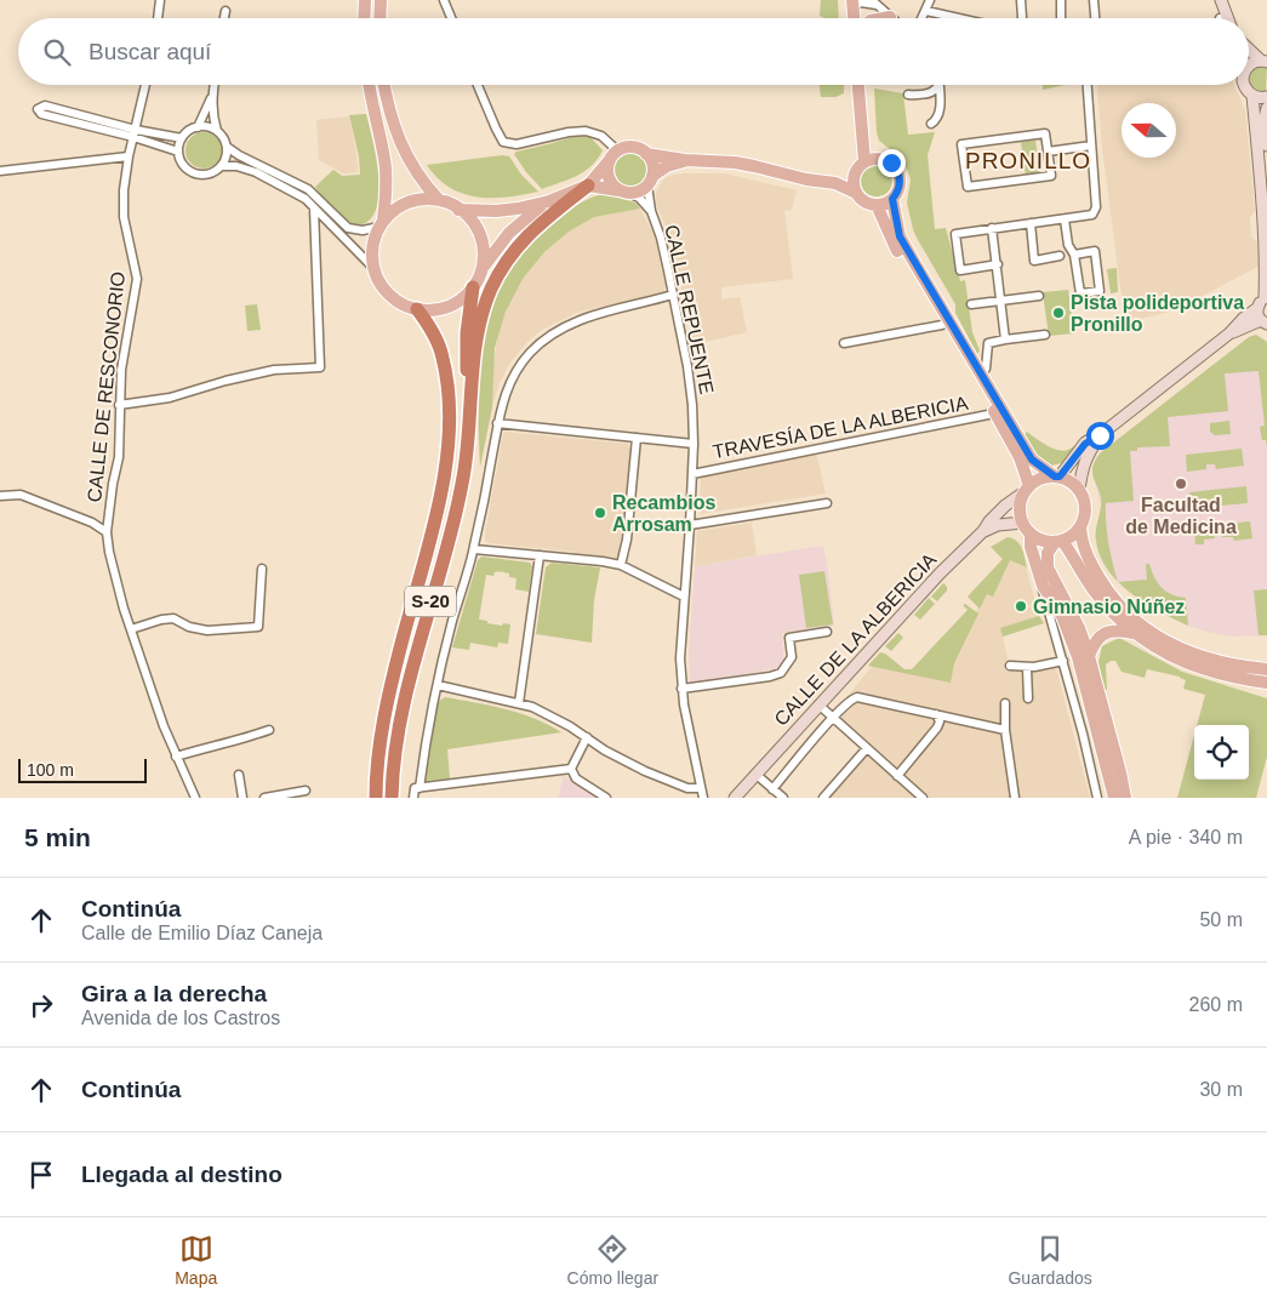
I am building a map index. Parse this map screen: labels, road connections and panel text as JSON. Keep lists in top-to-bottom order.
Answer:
{
  "streets": {
    "highway": ["S-20"],
    "main road": ["CALLE DE LA ALBERICIA"],
    "street": ["CALLE REPUENTE", "CALLE DE RESCONORIO", "TRAVESÍA DE LA ALBERICIA"]
  },
  "crossings": [
    ["CALLE REPUENTE", "TRAVESÍA DE LA ALBERICIA"]
  ],
  "districts": ["PRONILLO"],
  "places": [
    "Pista polideportiva Pronillo",
    "Facultad de Medicina",
    "Recambios Arrosam",
    "Gimnasio Núñez"
  ],
  "scale_bar": "100 m",
  "north": "left",
  "page": {
    "search": "Buscar aquí",
    "scale": "100 m",
    "heading": ["5 min", "A pie · 340 m"],
    "list": [
      ["Continúa", "Calle de Emilio Díaz Caneja", "50 m"],
      ["Gira a la derecha", "Avenida de los Castros", "260 m"],
      ["Continúa", "30 m"],
      "Llegada al destino"
    ],
    "nav": ["Mapa", "Cómo llegar", "Guardados"]
  }
}
